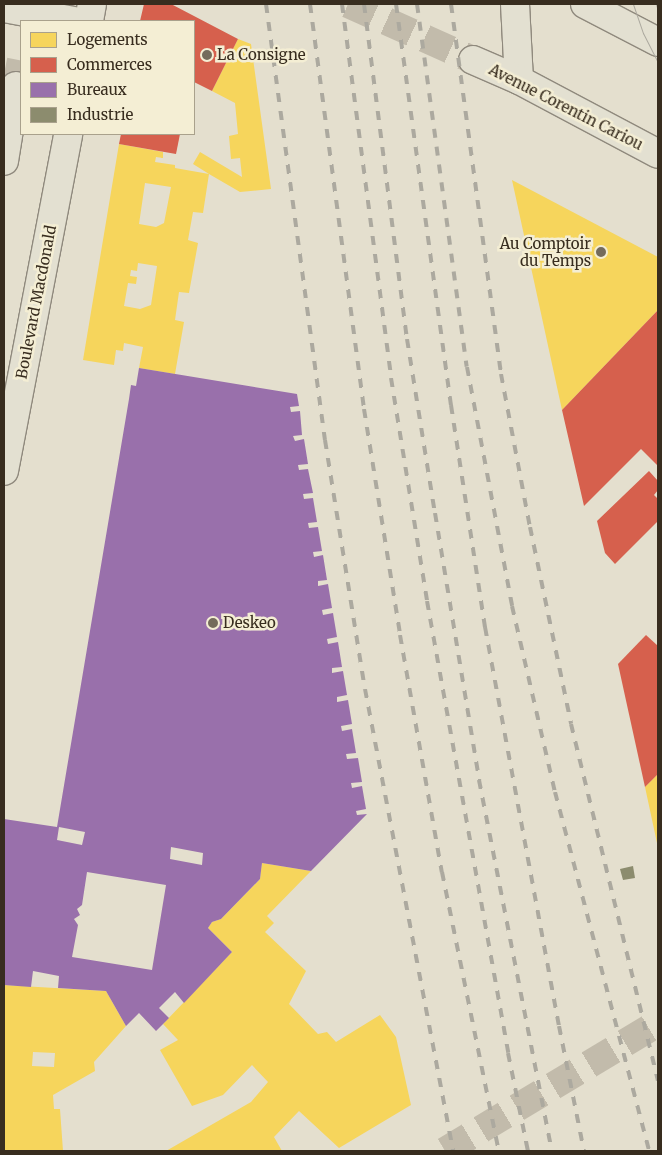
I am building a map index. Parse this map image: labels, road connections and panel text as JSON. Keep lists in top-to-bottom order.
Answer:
{
  "streets": {
    "main road": ["Avenue Corentin Cariou", "Boulevard Macdonald"]
  },
  "places": ["La Consigne", "Au Comptoir du Temps", "Deskeo"],
  "legend": [
    "Logements",
    "Commerces",
    "Bureaux",
    "Industrie"
  ]
}
